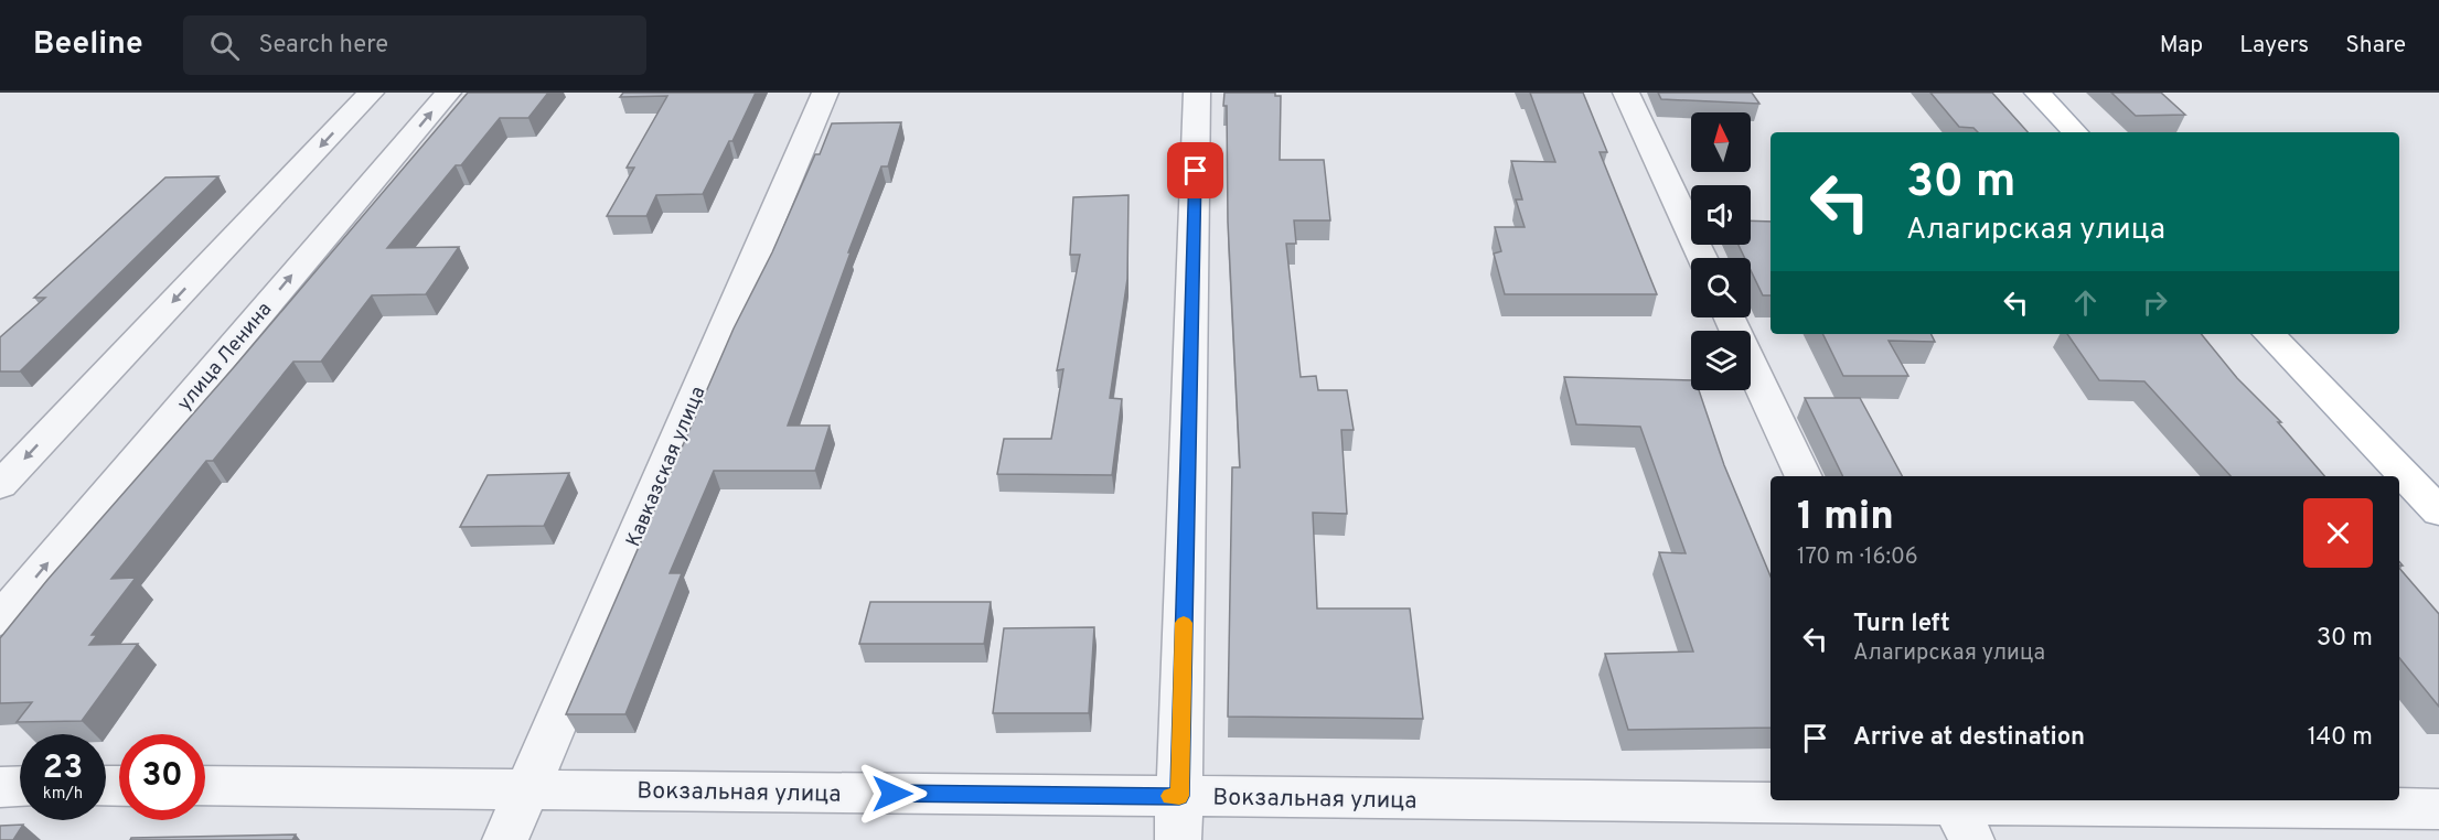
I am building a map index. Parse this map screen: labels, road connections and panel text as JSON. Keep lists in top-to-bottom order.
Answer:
{
  "streets": {
    "street": ["улица Ленина", "Кавказская улица", "Вокзальная улица"]
  },
  "crossings": [
    ["Кавказская улица", "Вокзальная улица"]
  ],
  "north": "top",
  "page": {
    "header": "Beeline",
    "search": "Search here",
    "nav": ["Map", "Layers", "Share"],
    "turn": ["30 m", "Алагирская улица"],
    "heading": ["1 min", "170 m · 16:06"],
    "list": [
      {
        "name": "Turn left",
        "note": "Алагирская улица",
        "value": "30 m"
      },
      {
        "name": "Arrive at destination",
        "value": "140 m"
      }
    ],
    "speed": "23 km/h",
    "limit": "30"
  }
}
